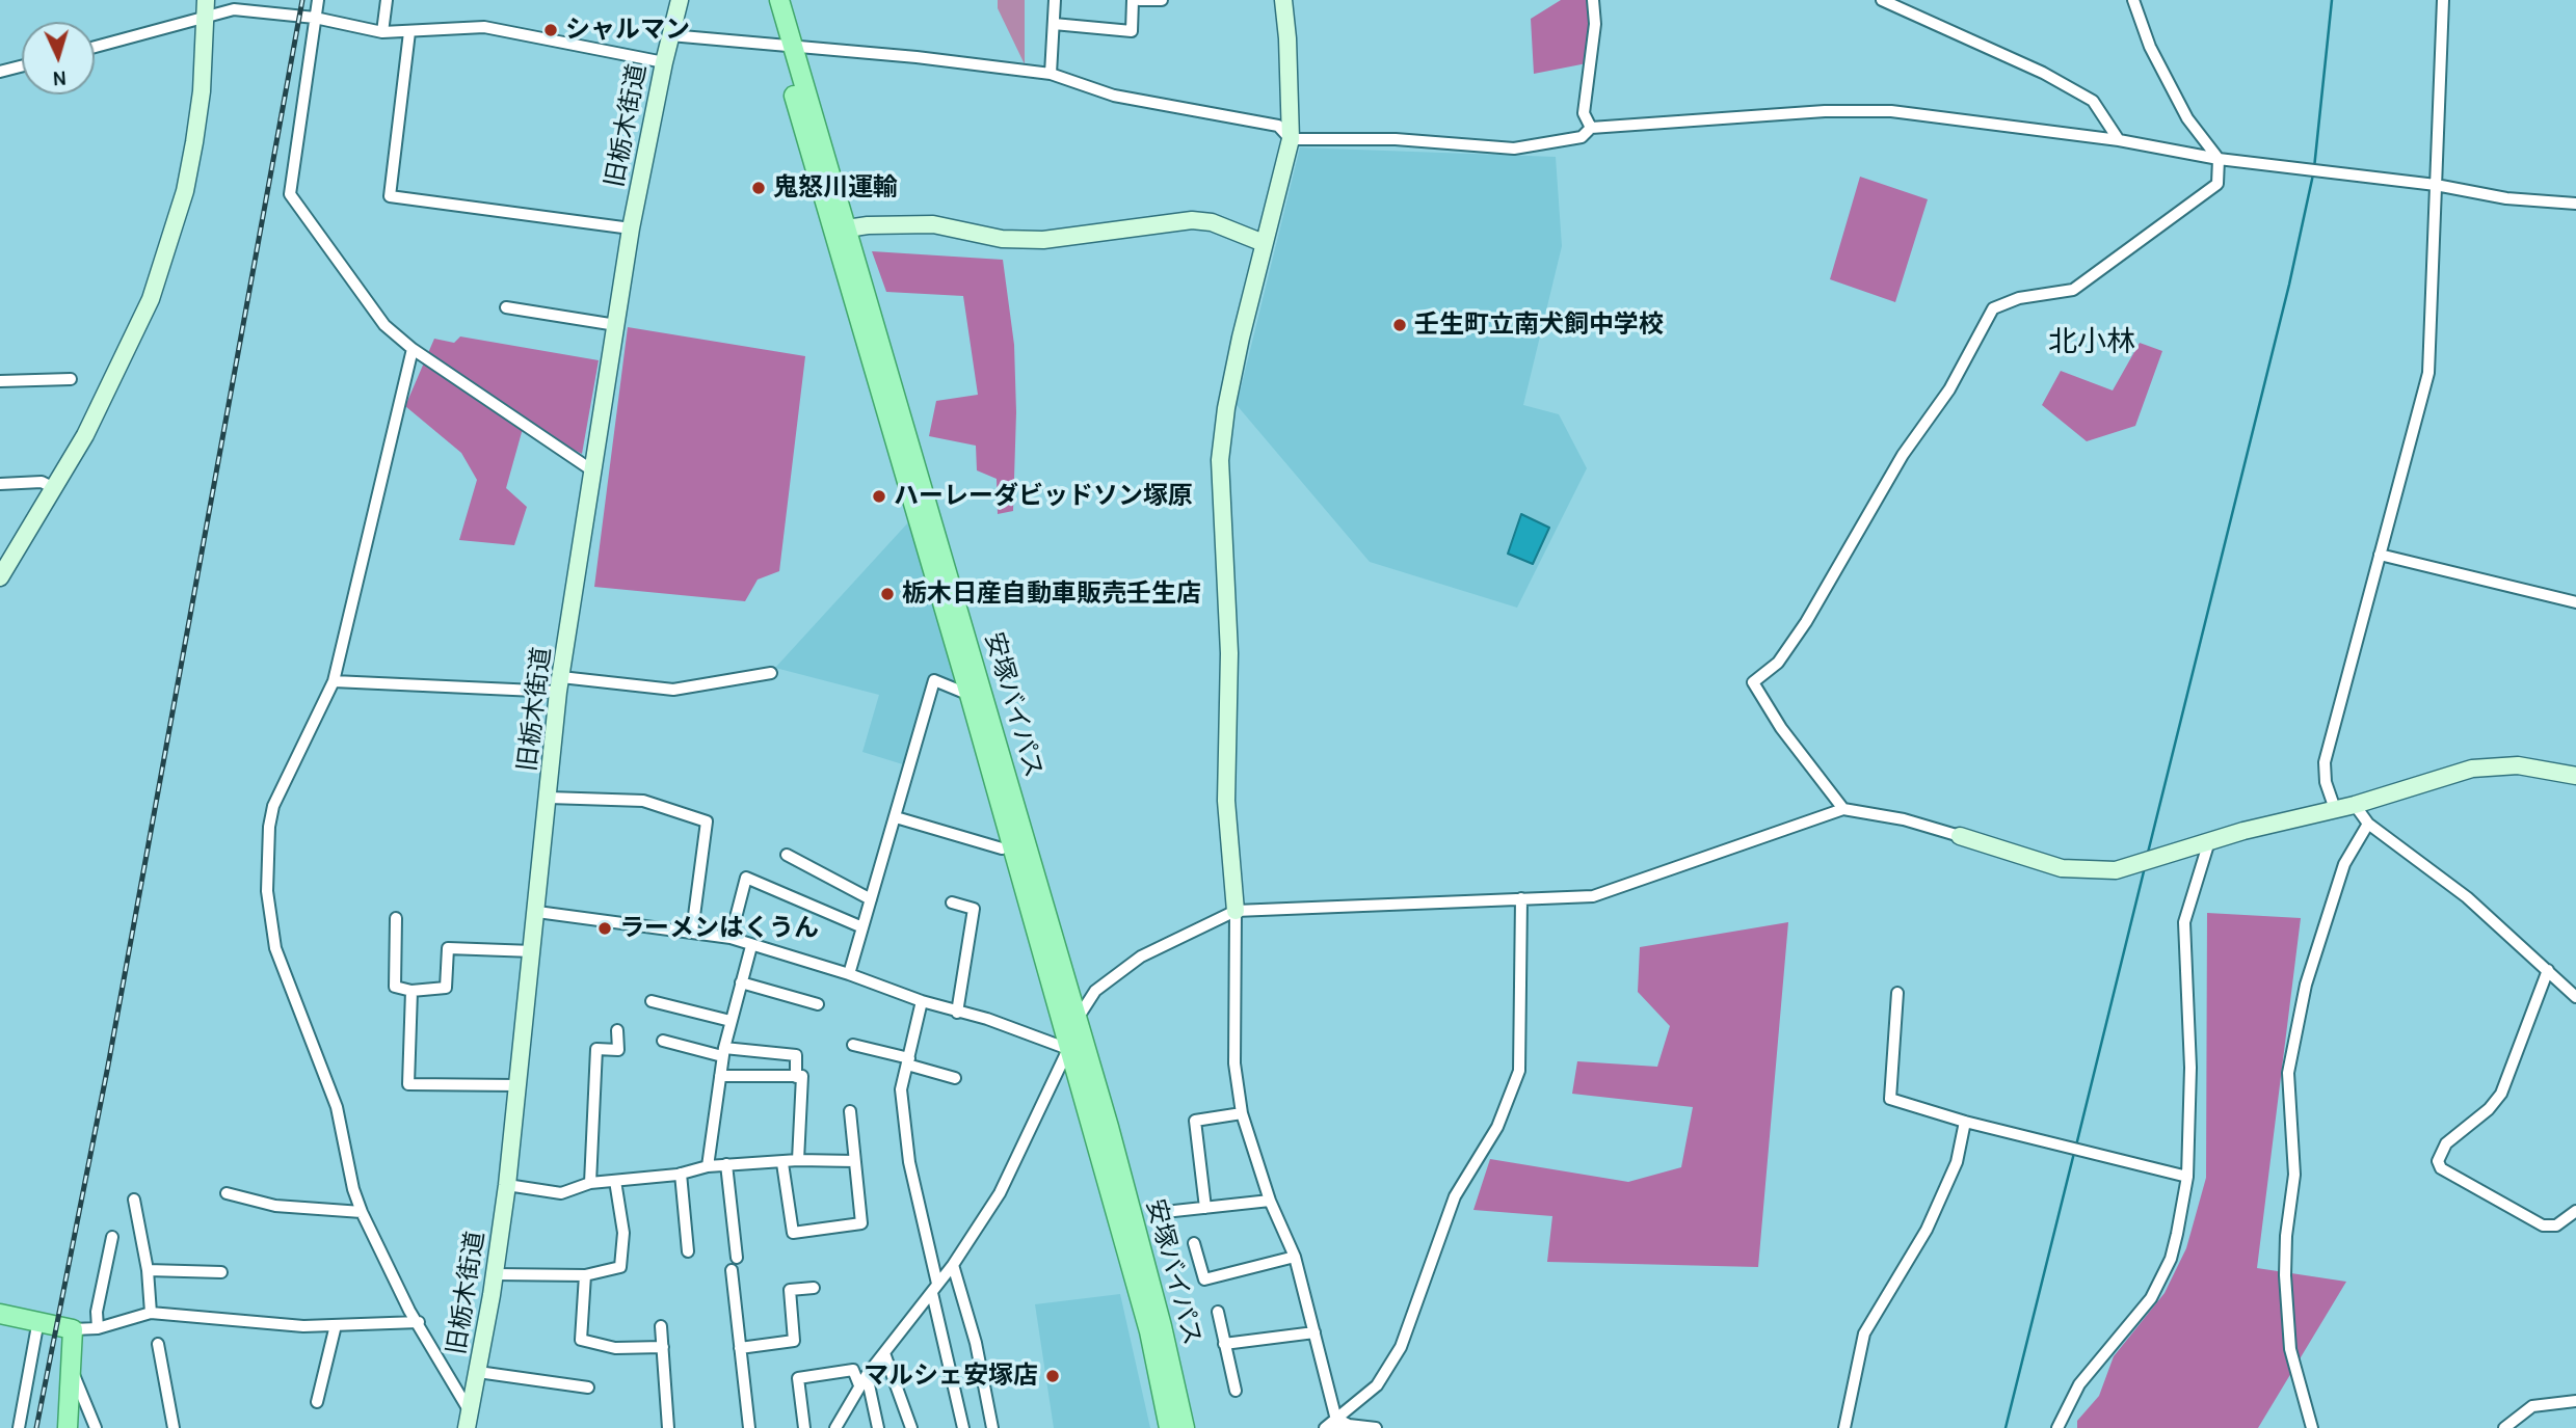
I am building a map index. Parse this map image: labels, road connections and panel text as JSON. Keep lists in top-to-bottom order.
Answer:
{
  "streets": {
    "main road": ["安塚バイパス"],
    "street": ["旧栃木街道"]
  },
  "districts": ["北小林"],
  "places": [
    "シャルマン",
    "鬼怒川運輸",
    "壬生町立南犬飼中学校",
    "ハーレーダビッドソン塚原",
    "栃木日産自動車販売壬生店",
    "ラーメンはくうん",
    "マルシェ安塚店"
  ],
  "north": "bottom"
}
